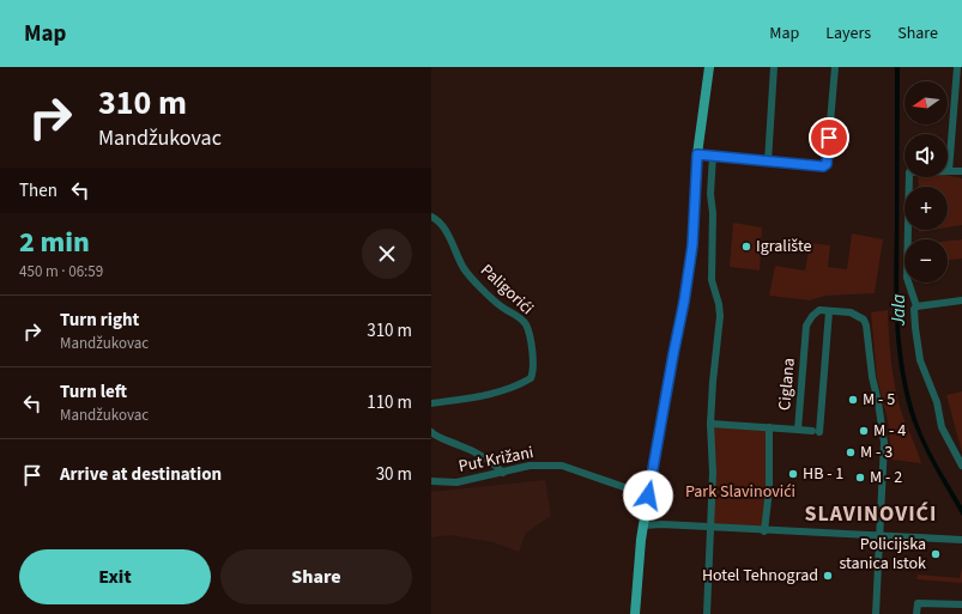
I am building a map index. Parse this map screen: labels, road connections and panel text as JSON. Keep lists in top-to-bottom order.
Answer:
{
  "streets": {
    "street": ["Paligorići", "Ciglana", "Put Križani"]
  },
  "districts": ["SLAVINOVIĆI"],
  "water": ["Jala"],
  "parks": ["Park Slavinovići"],
  "places": [
    "Igralište",
    "M - 5",
    "M - 4",
    "M - 3",
    "HB - 1",
    "M - 2",
    "Policijska stanica Istok",
    "Hotel Tehnograd"
  ],
  "north": "left",
  "page": {
    "header": "Map",
    "nav": ["Map", "Layers", "Share"],
    "turn": ["310 m", "Mandžukovac"],
    "map_buttons": ["+", "−"],
    "then": "Then",
    "heading": ["2 min", "450 m · 06:59"],
    "list": [
      {
        "name": "Turn right",
        "note": "Mandžukovac",
        "value": "310 m"
      },
      {
        "name": "Turn left",
        "note": "Mandžukovac",
        "value": "110 m"
      },
      {
        "name": "Arrive at destination",
        "value": "30 m"
      }
    ],
    "buttons": ["Exit", "Share"]
  }
}
